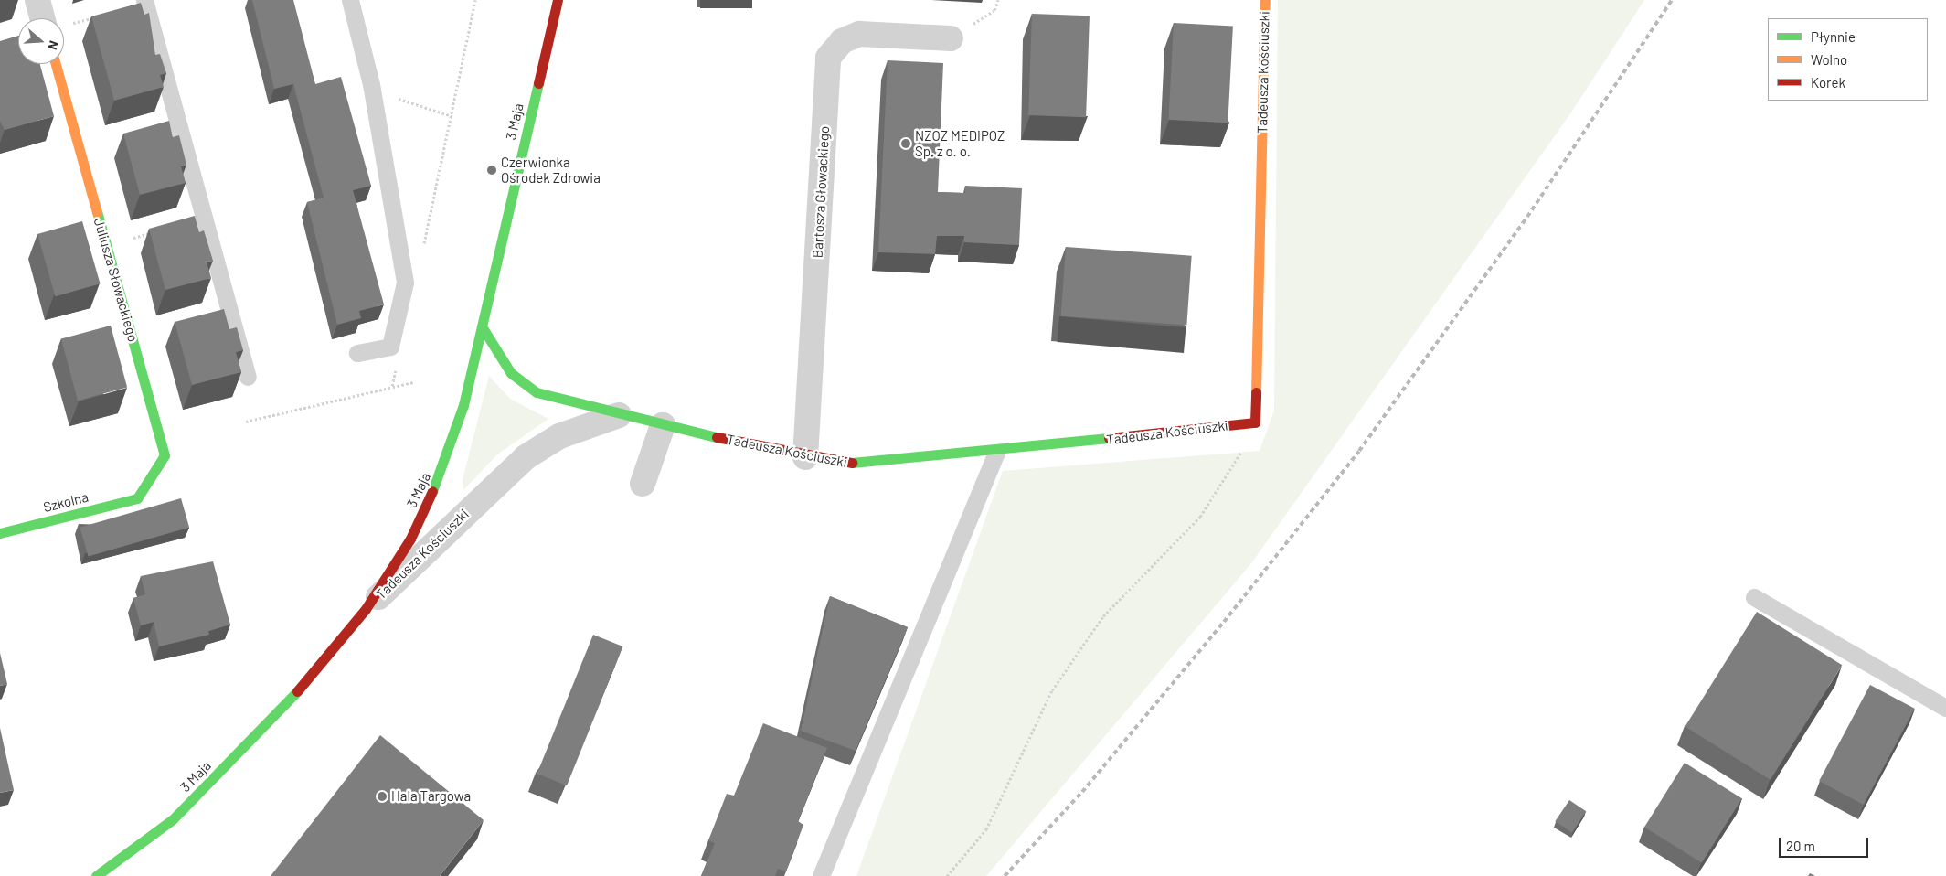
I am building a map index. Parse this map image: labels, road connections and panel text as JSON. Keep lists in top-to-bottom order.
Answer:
{
  "streets": {
    "street": [
      "Tadeusza Kościuszki",
      "3 Maja",
      "Bartosza Głowackiego",
      "Juliusza Słowackiego",
      "Szkolna"
    ]
  },
  "crossings": [
    ["Tadeusza Kościuszki", "3 Maja"],
    ["Tadeusza Kościuszki", "Bartosza Głowackiego"],
    ["Juliusza Słowackiego", "Szkolna"]
  ],
  "places": ["NZOZ MEDIPOZ Sp. z o. o.", "Czerwionka Ośrodek Zdrowia", "Hala Targowa"],
  "legend": ["Płynnie", "Wolno", "Korek"],
  "scale_bar": "20 m",
  "north": "right"
}
